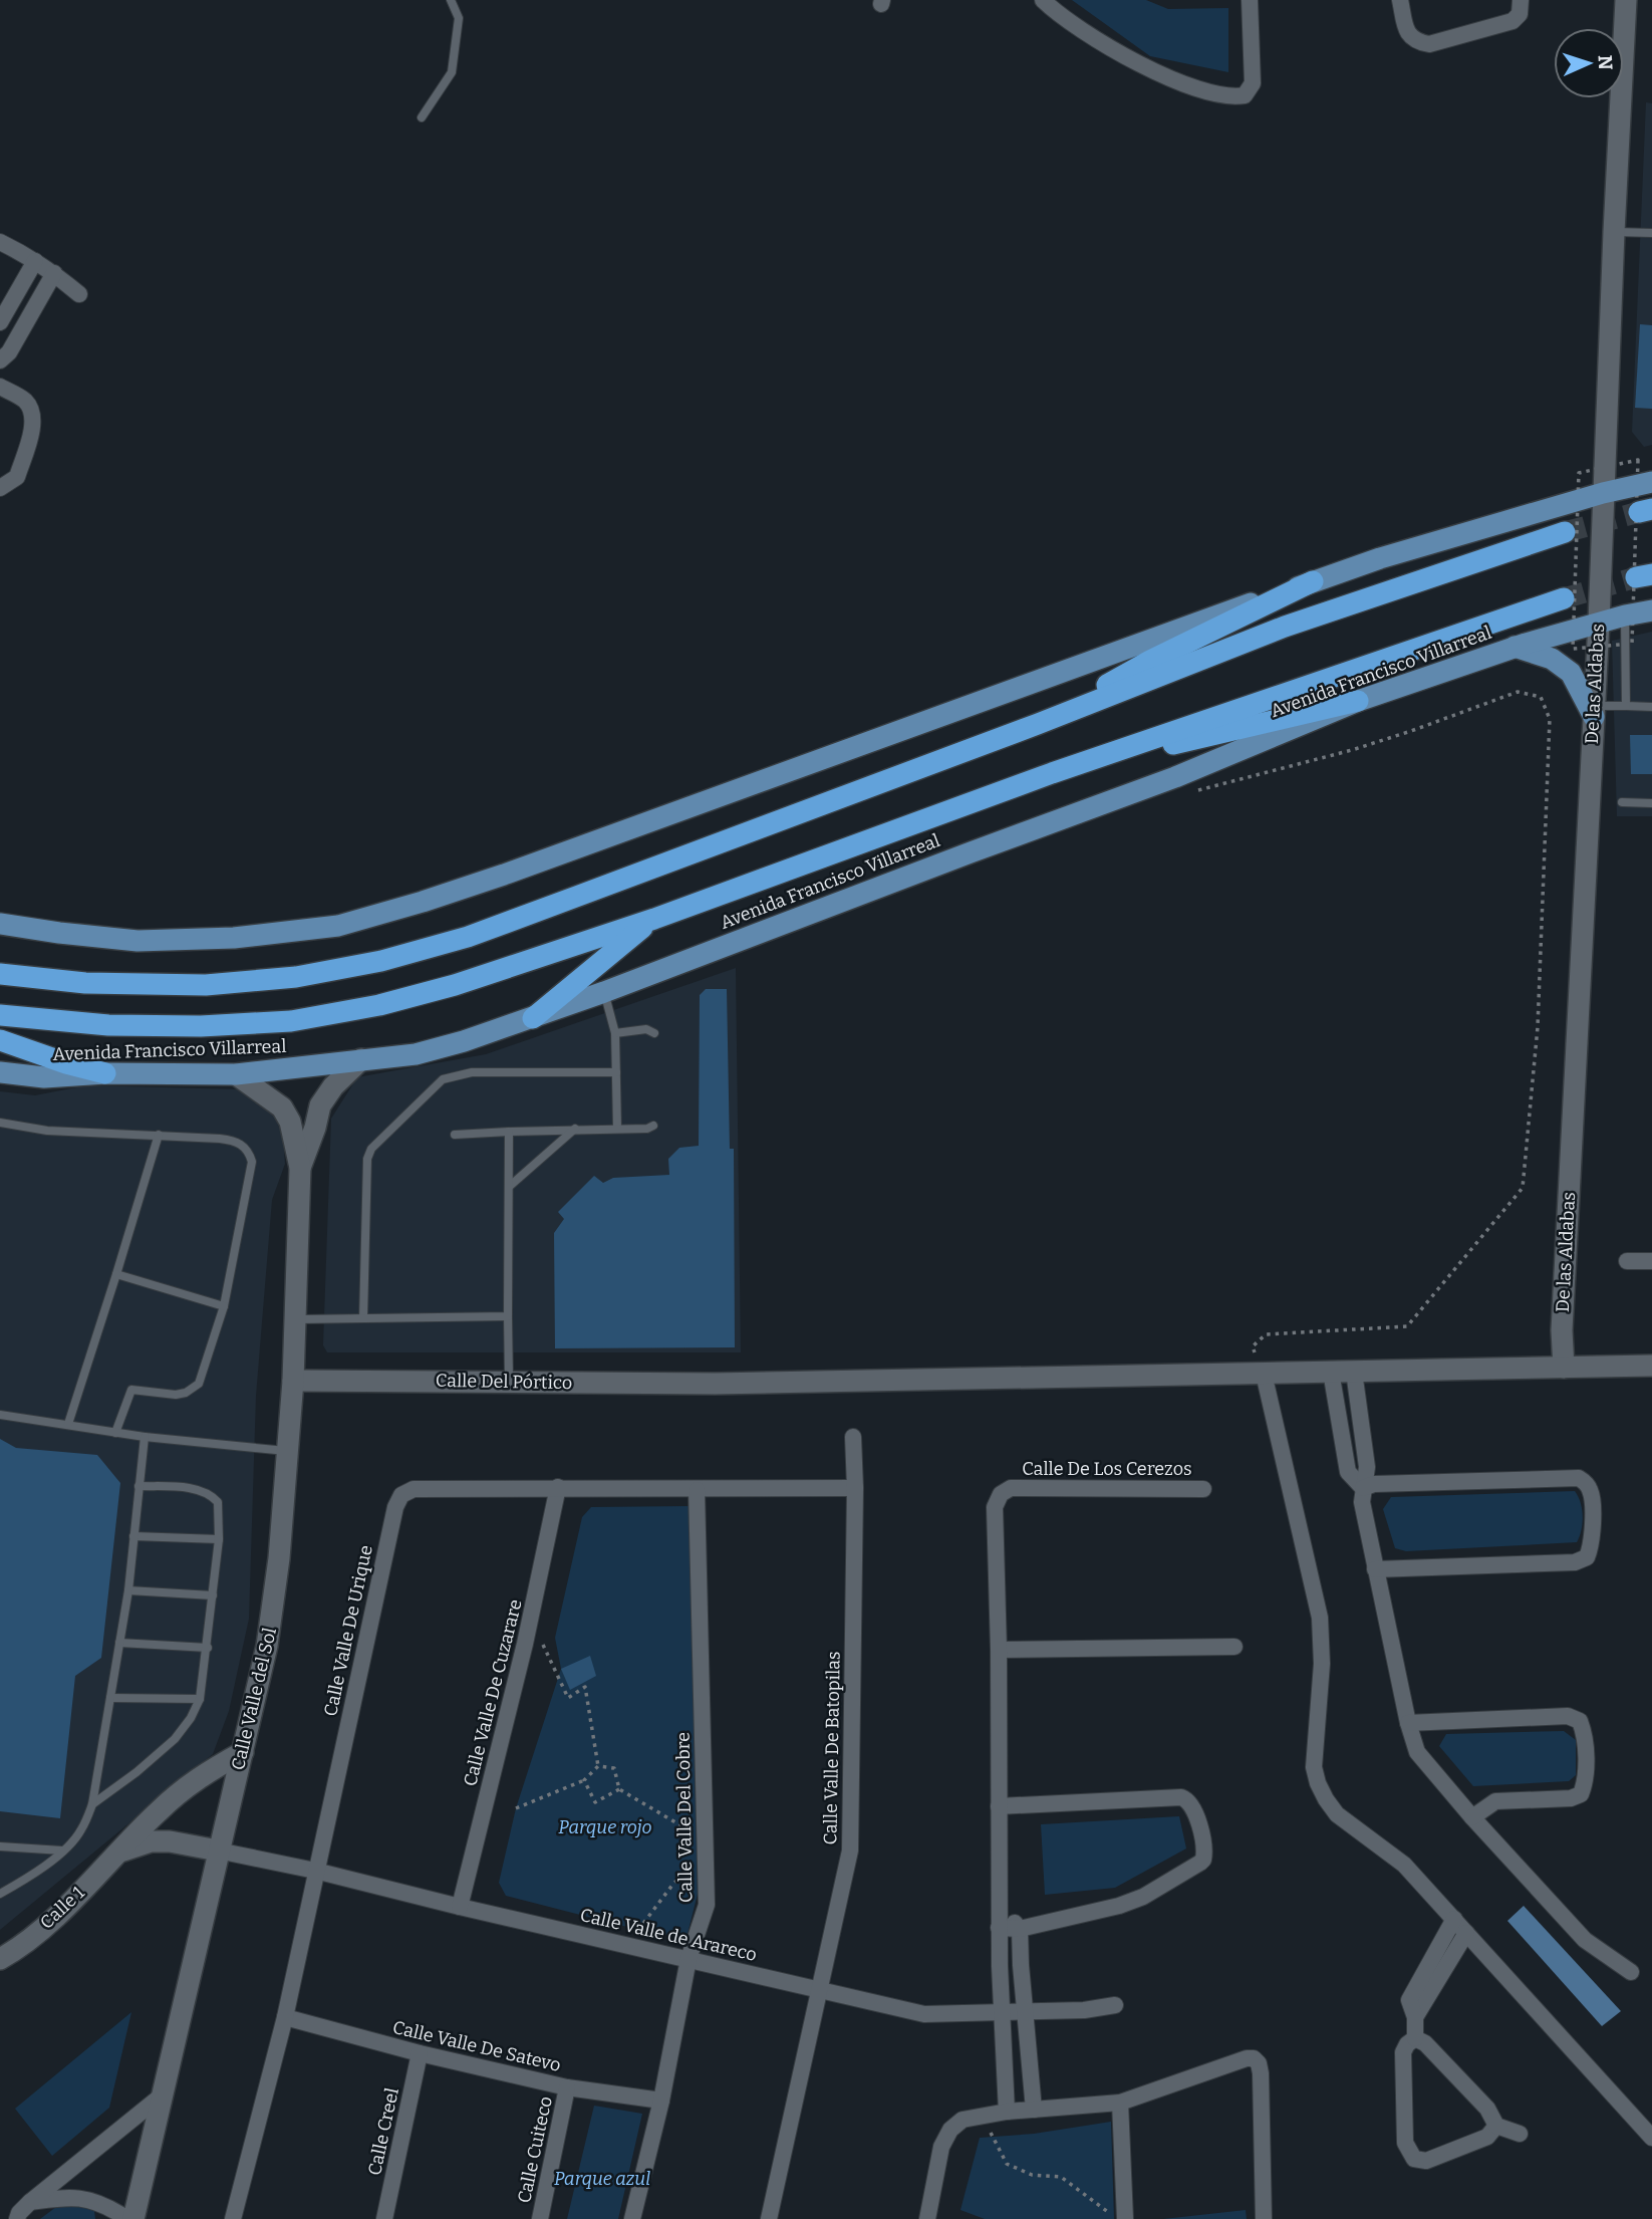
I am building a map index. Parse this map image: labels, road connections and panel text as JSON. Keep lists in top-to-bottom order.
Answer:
{
  "streets": {
    "highway": ["Avenida Francisco Villarreal"],
    "street": [
      "De las Aldabas",
      "Calle Del Pórtico",
      "Calle De Los Cerezos",
      "Calle Valle De Urique",
      "Calle Valle De Cuzarare",
      "Calle Valle del Sol",
      "Calle Valle De Batopilas",
      "Calle Valle Del Cobre",
      "Calle 1",
      "Calle Valle de Arareco",
      "Calle Valle De Satevo",
      "Calle Creel",
      "Calle Cuiteco"
    ]
  },
  "crossings": [
    ["Avenida Francisco Villarreal", "De las Aldabas"],
    ["Avenida Francisco Villarreal", "Calle Valle del Sol"],
    ["De las Aldabas", "Calle Del Pórtico"],
    ["Calle Del Pórtico", "Calle Valle del Sol"],
    ["Calle De Los Cerezos", "Calle Valle de Arareco"],
    ["Calle Valle De Urique", "Calle Valle De Cuzarare"],
    ["Calle Valle De Urique", "Calle Valle De Batopilas"],
    ["Calle Valle De Urique", "Calle Valle Del Cobre"],
    ["Calle Valle De Urique", "Calle Valle de Arareco"],
    ["Calle Valle De Urique", "Calle Valle De Satevo"],
    ["Calle Valle De Cuzarare", "Calle Valle de Arareco"],
    ["Calle Valle del Sol", "Calle 1"],
    ["Calle Valle del Sol", "Calle Valle de Arareco"],
    ["Calle Valle De Batopilas", "Calle Valle de Arareco"],
    ["Calle Valle Del Cobre", "Calle Valle de Arareco"],
    ["Calle Valle Del Cobre", "Calle Valle De Satevo"],
    ["Calle 1", "Calle Valle de Arareco"],
    ["Calle Valle De Satevo", "Calle Creel"],
    ["Calle Valle De Satevo", "Calle Cuiteco"]
  ],
  "parks": ["Parque rojo", "Parque azul"],
  "north": "right"
}
